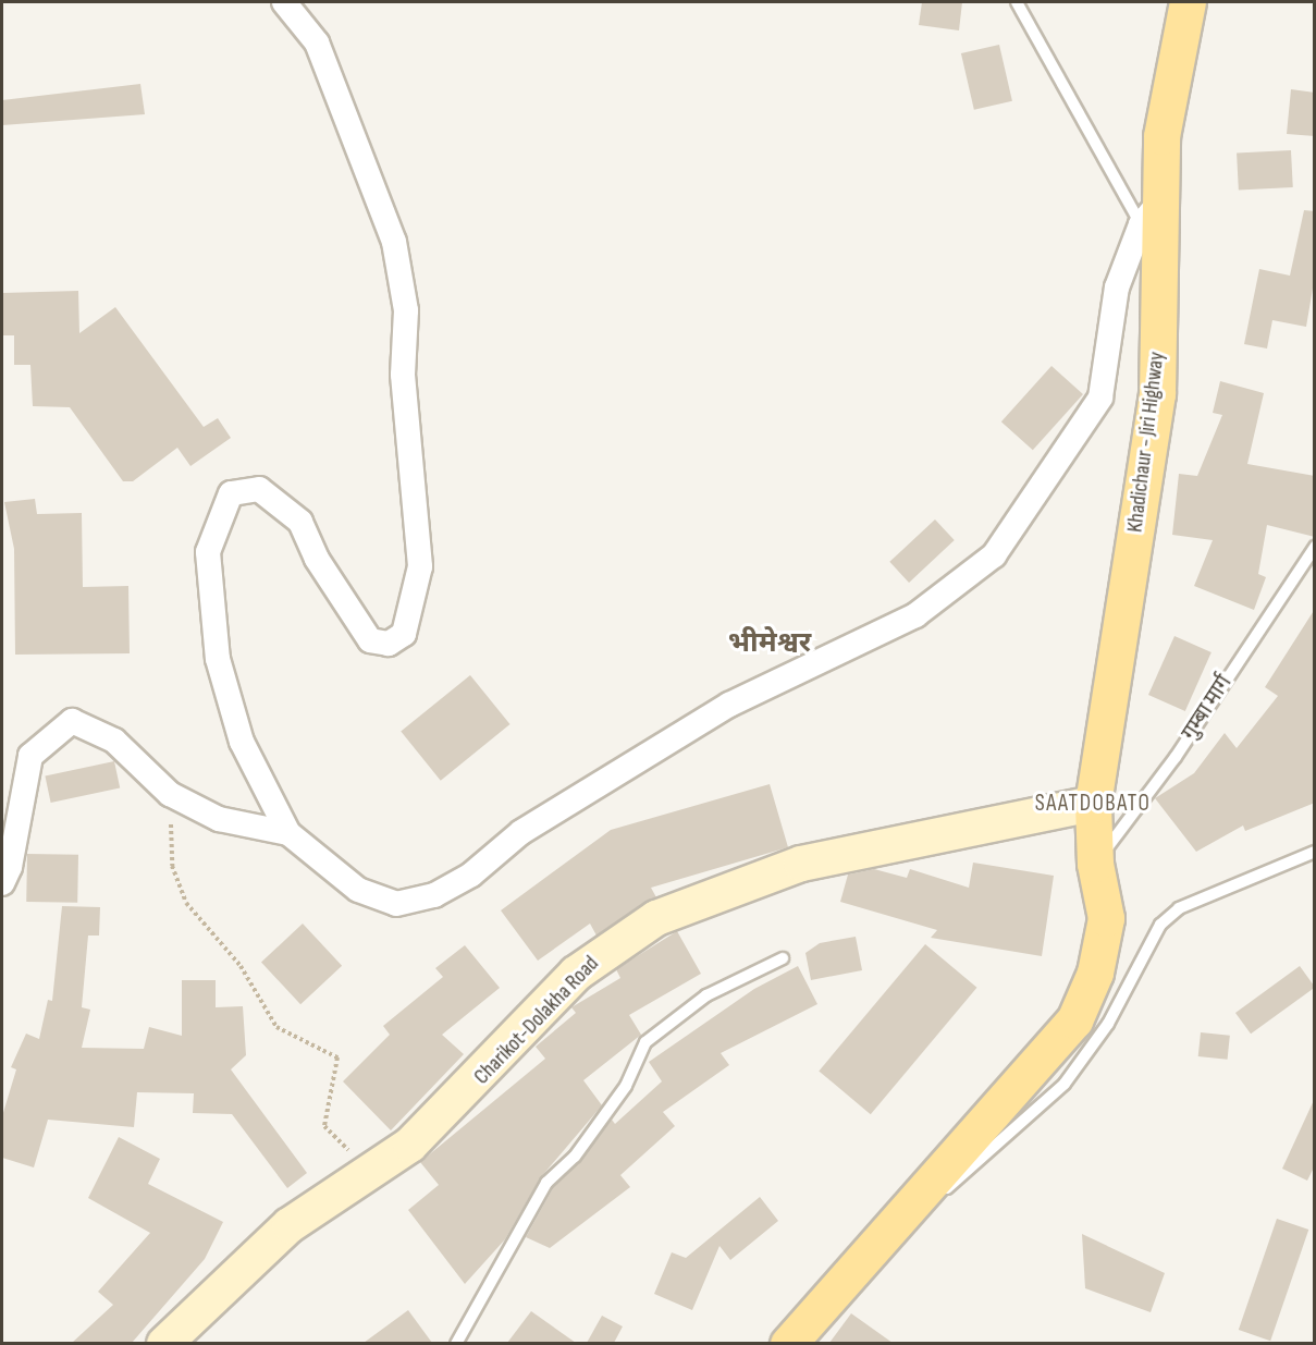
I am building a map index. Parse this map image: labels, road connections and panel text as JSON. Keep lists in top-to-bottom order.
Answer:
{
  "streets": {
    "main road": ["Khadichaur - Jiri Highway", "Charikot-Dolakha Road"],
    "lane": ["गुम्बा मार्ग"]
  },
  "crossings": [
    ["Khadichaur - Jiri Highway", "गुम्बा मार्ग"],
    ["Khadichaur - Jiri Highway", "Charikot-Dolakha Road"]
  ],
  "districts": ["भीमेश्वर", "SAATDOBATO"]
}
